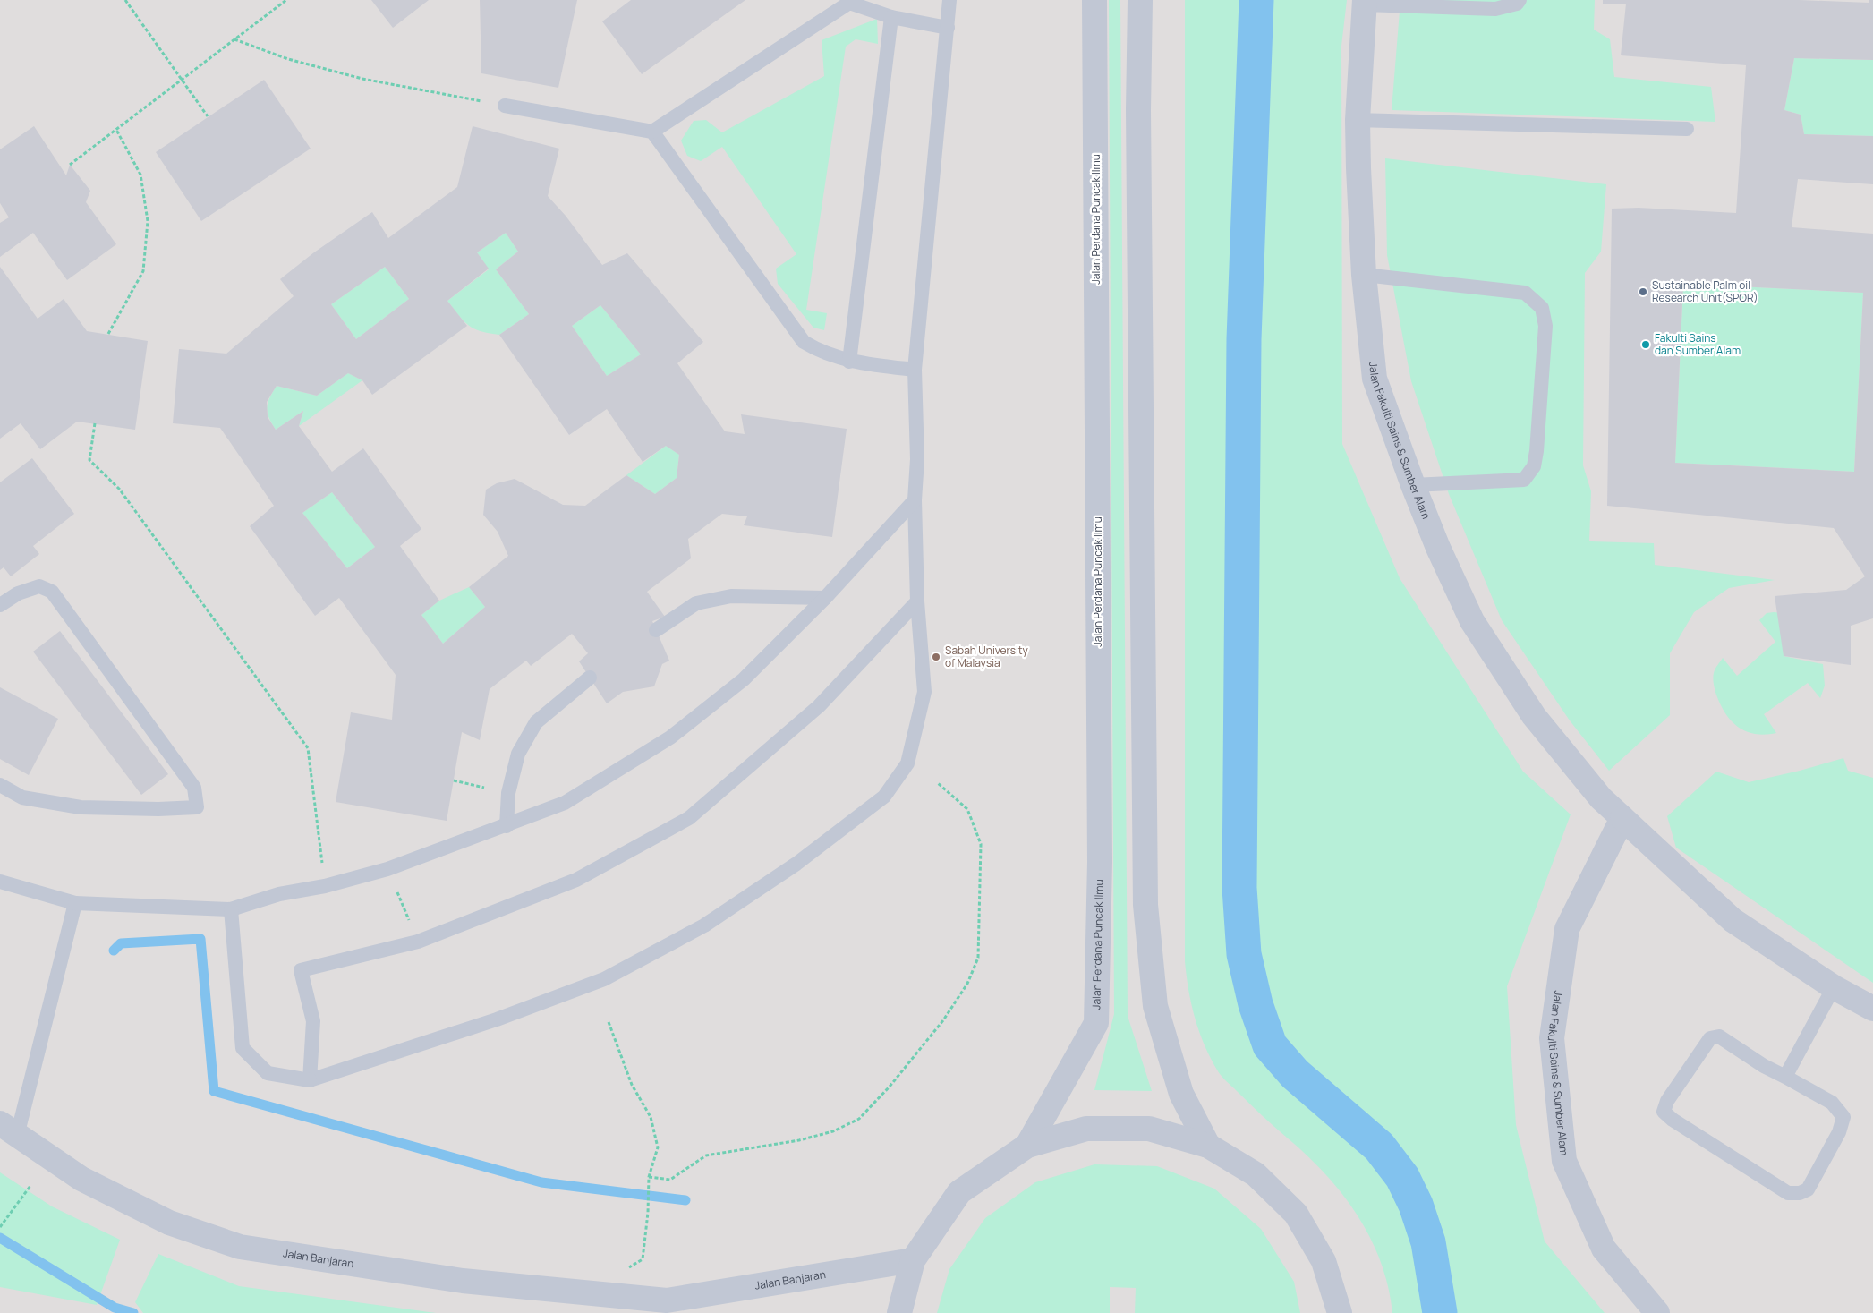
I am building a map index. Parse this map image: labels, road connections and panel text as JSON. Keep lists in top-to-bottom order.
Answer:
{
  "streets": {
    "street": ["Jalan Perdana Puncak Ilmu", "Jalan Fakulti Sains & Sumber Alam", "Jalan Banjaran"]
  },
  "places": ["Sustainable Palm oil Research Unit(SPOR)", "Fakulti Sains dan Sumber Alam", "Sabah University of Malaysia"]
}
